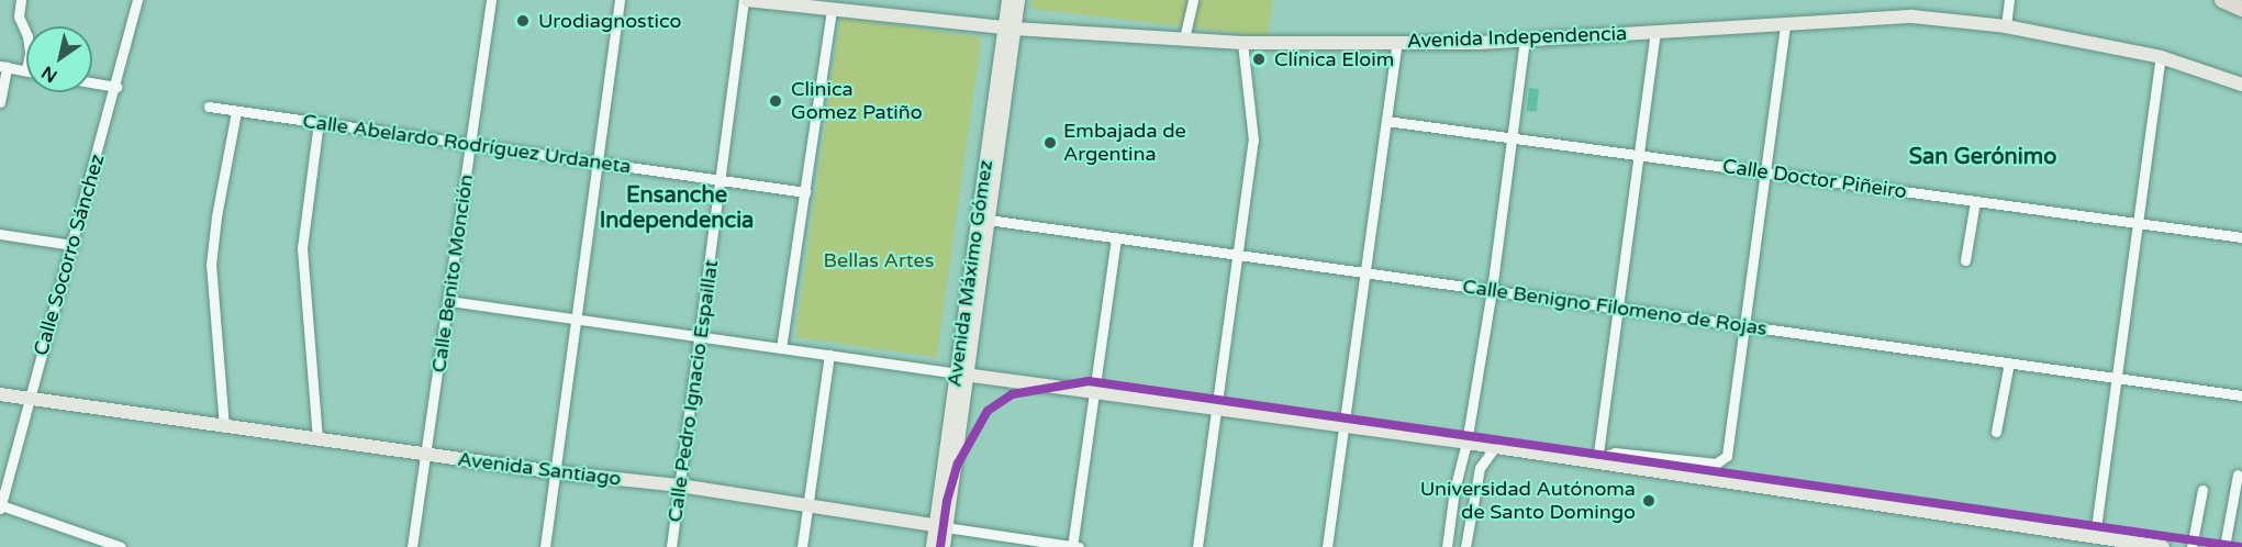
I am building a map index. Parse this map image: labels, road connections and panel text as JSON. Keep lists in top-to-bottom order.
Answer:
{
  "streets": {
    "main road": ["Avenida Independencia", "Avenida Máximo Gómez", "Avenida Santiago"],
    "street": [
      "Calle Abelardo Rodríguez Urdaneta",
      "Calle Doctor Piñeiro",
      "Calle Socorro Sánchez",
      "Calle Benito Monción",
      "Calle Benigno Filomeno de Rojas",
      "Calle Pedro Ignacio Espaillat"
    ]
  },
  "crossings": [
    ["Avenida Independencia", "Avenida Máximo Gómez"],
    ["Avenida Independencia", "Calle Pedro Ignacio Espaillat"],
    ["Calle Abelardo Rodríguez Urdaneta", "Calle Benito Monción"],
    ["Calle Abelardo Rodríguez Urdaneta", "Calle Pedro Ignacio Espaillat"],
    ["Calle Socorro Sánchez", "Avenida Santiago"],
    ["Calle Benito Monción", "Avenida Santiago"],
    ["Avenida Máximo Gómez", "Calle Benigno Filomeno de Rojas"],
    ["Avenida Máximo Gómez", "Avenida Santiago"],
    ["Calle Pedro Ignacio Espaillat", "Avenida Santiago"]
  ],
  "districts": ["San Gerónimo", "Ensanche Independencia"],
  "parks": ["Bellas Artes"],
  "places": [
    "Urodiagnostico",
    "Clínica Eloim",
    "Clinica Gomez Patiño",
    "Embajada de Argentina",
    "Universidad Autónoma de Santo Domingo"
  ],
  "north": "bottom left"
}
